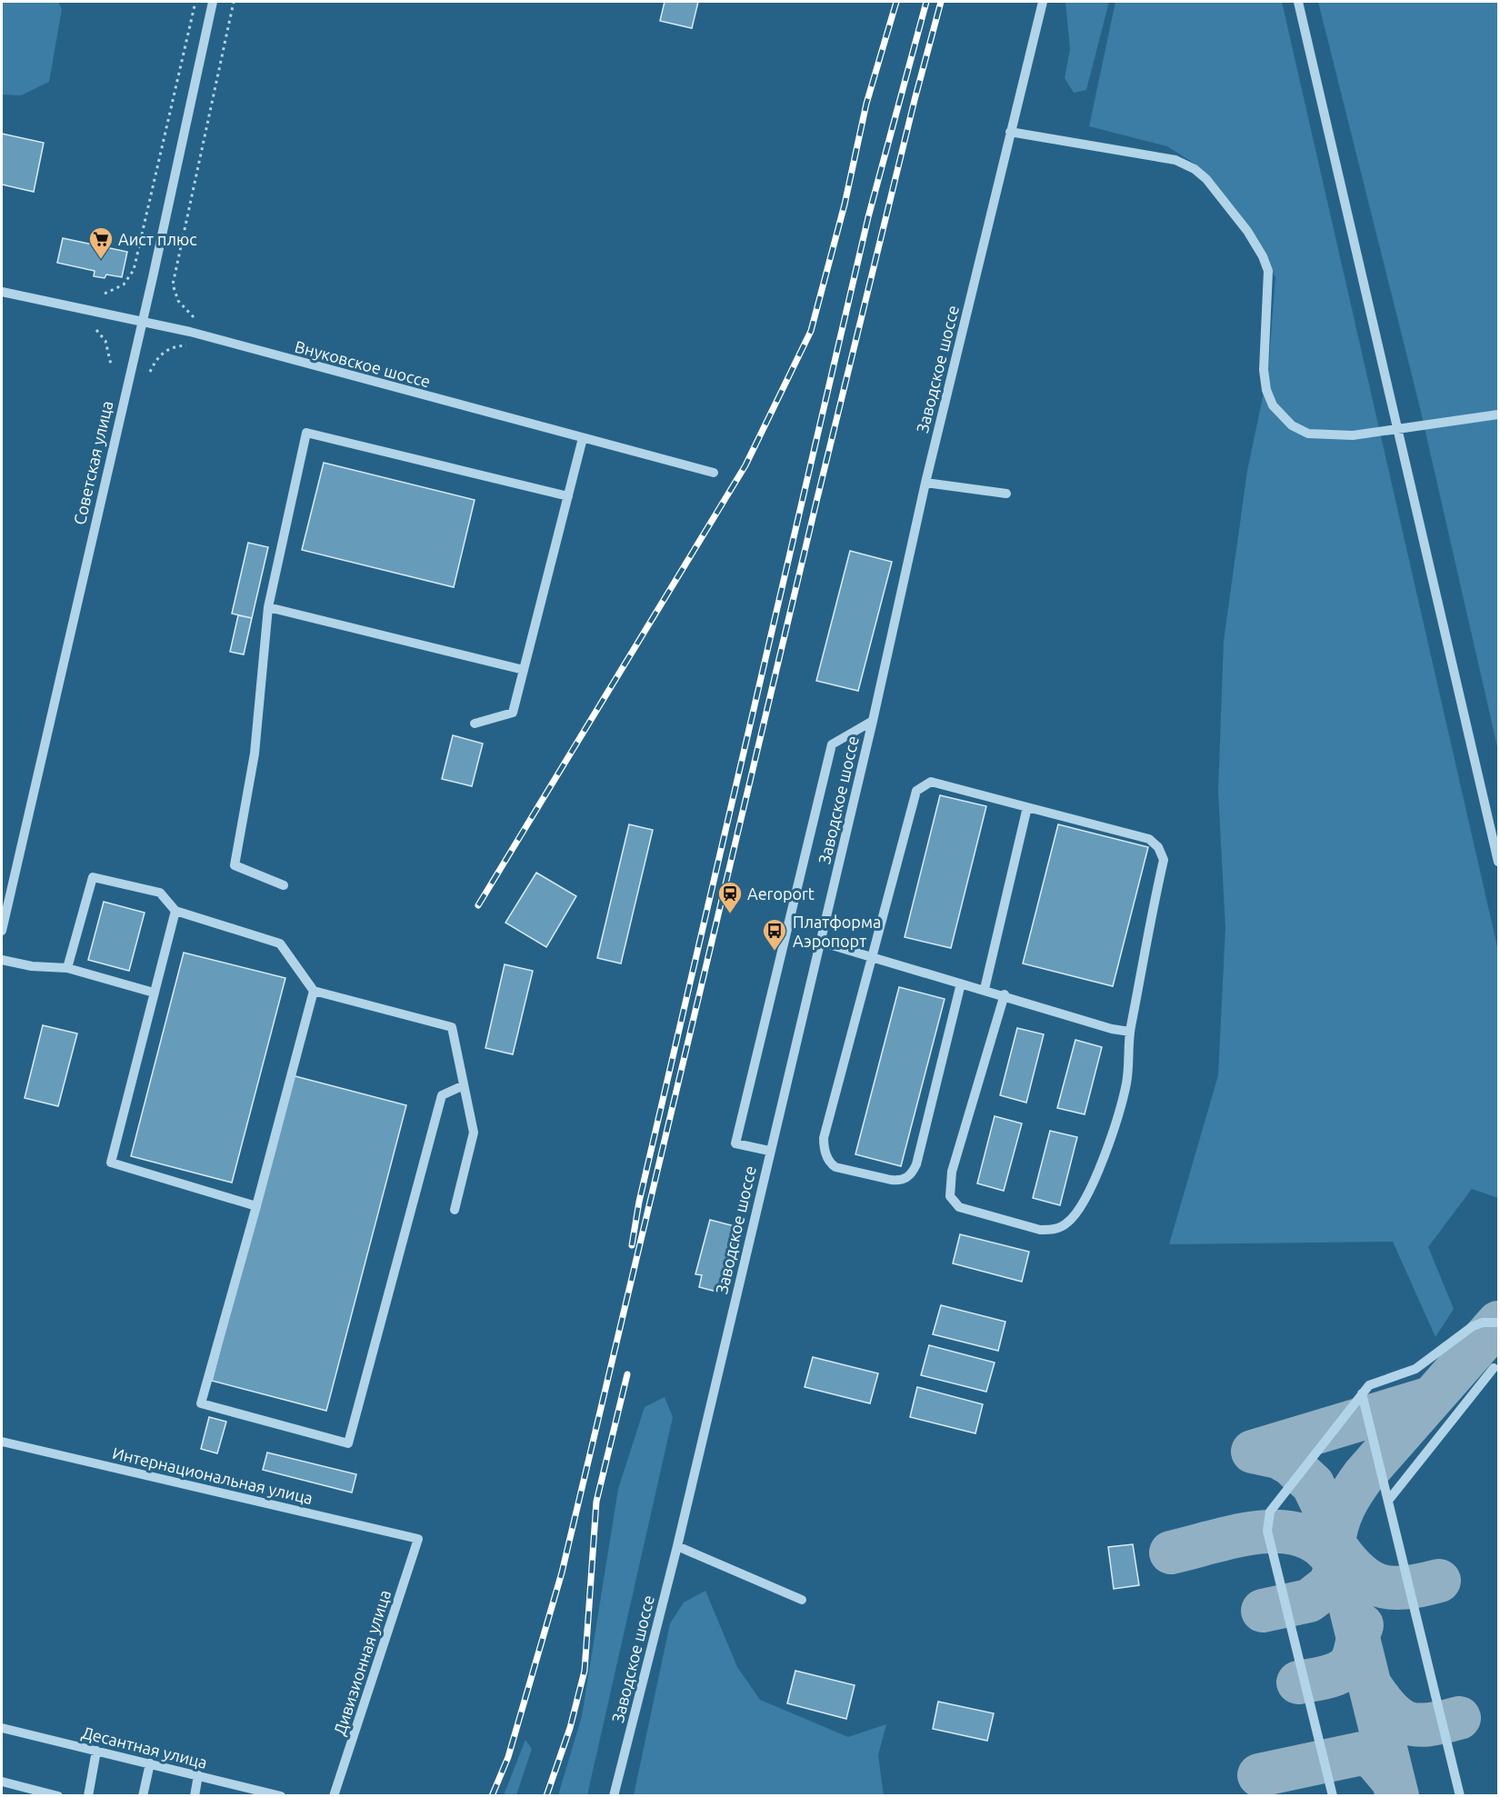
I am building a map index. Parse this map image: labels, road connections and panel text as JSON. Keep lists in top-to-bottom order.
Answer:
{
  "streets": {
    "street": [
      "Внуковское шоссе",
      "Заводское шоссе",
      "Советская улица",
      "Интернациональная улица",
      "Дивизионная улица",
      "Десантная улица"
    ]
  },
  "crossings": [
    ["Внуковское шоссе", "Советская улица"],
    ["Интернациональная улица", "Дивизионная улица"]
  ],
  "places": {
    "supermarket": ["Аист плюс"],
    "station": ["Aeroport"],
    "bus stop": ["Платформа Аэропорт"]
  }
}
